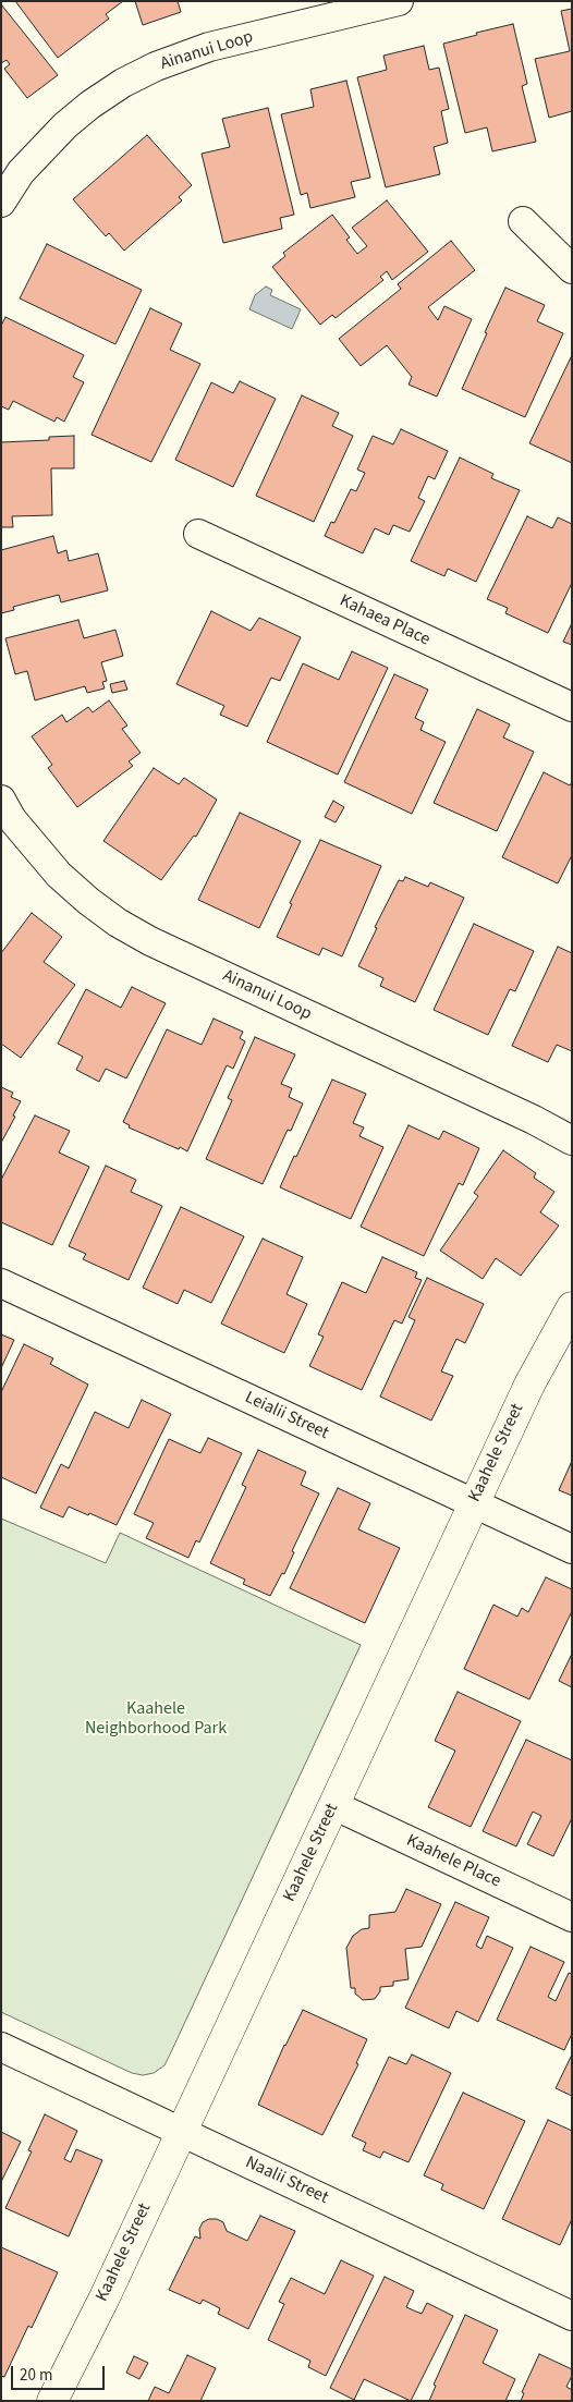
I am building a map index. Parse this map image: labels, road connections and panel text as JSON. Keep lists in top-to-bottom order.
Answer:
{
  "streets": {
    "street": [
      "Ainanui Loop",
      "Kahaea Place",
      "Leialii Street",
      "Kaahele Street",
      "Kaahele Place",
      "Naalii Street"
    ]
  },
  "crossings": [
    ["Leialii Street", "Kaahele Street"],
    ["Kaahele Street", "Kaahele Place"],
    ["Kaahele Street", "Naalii Street"]
  ],
  "parks": ["Kaahele Neighborhood Park"],
  "scale_bar": "20 m"
}
